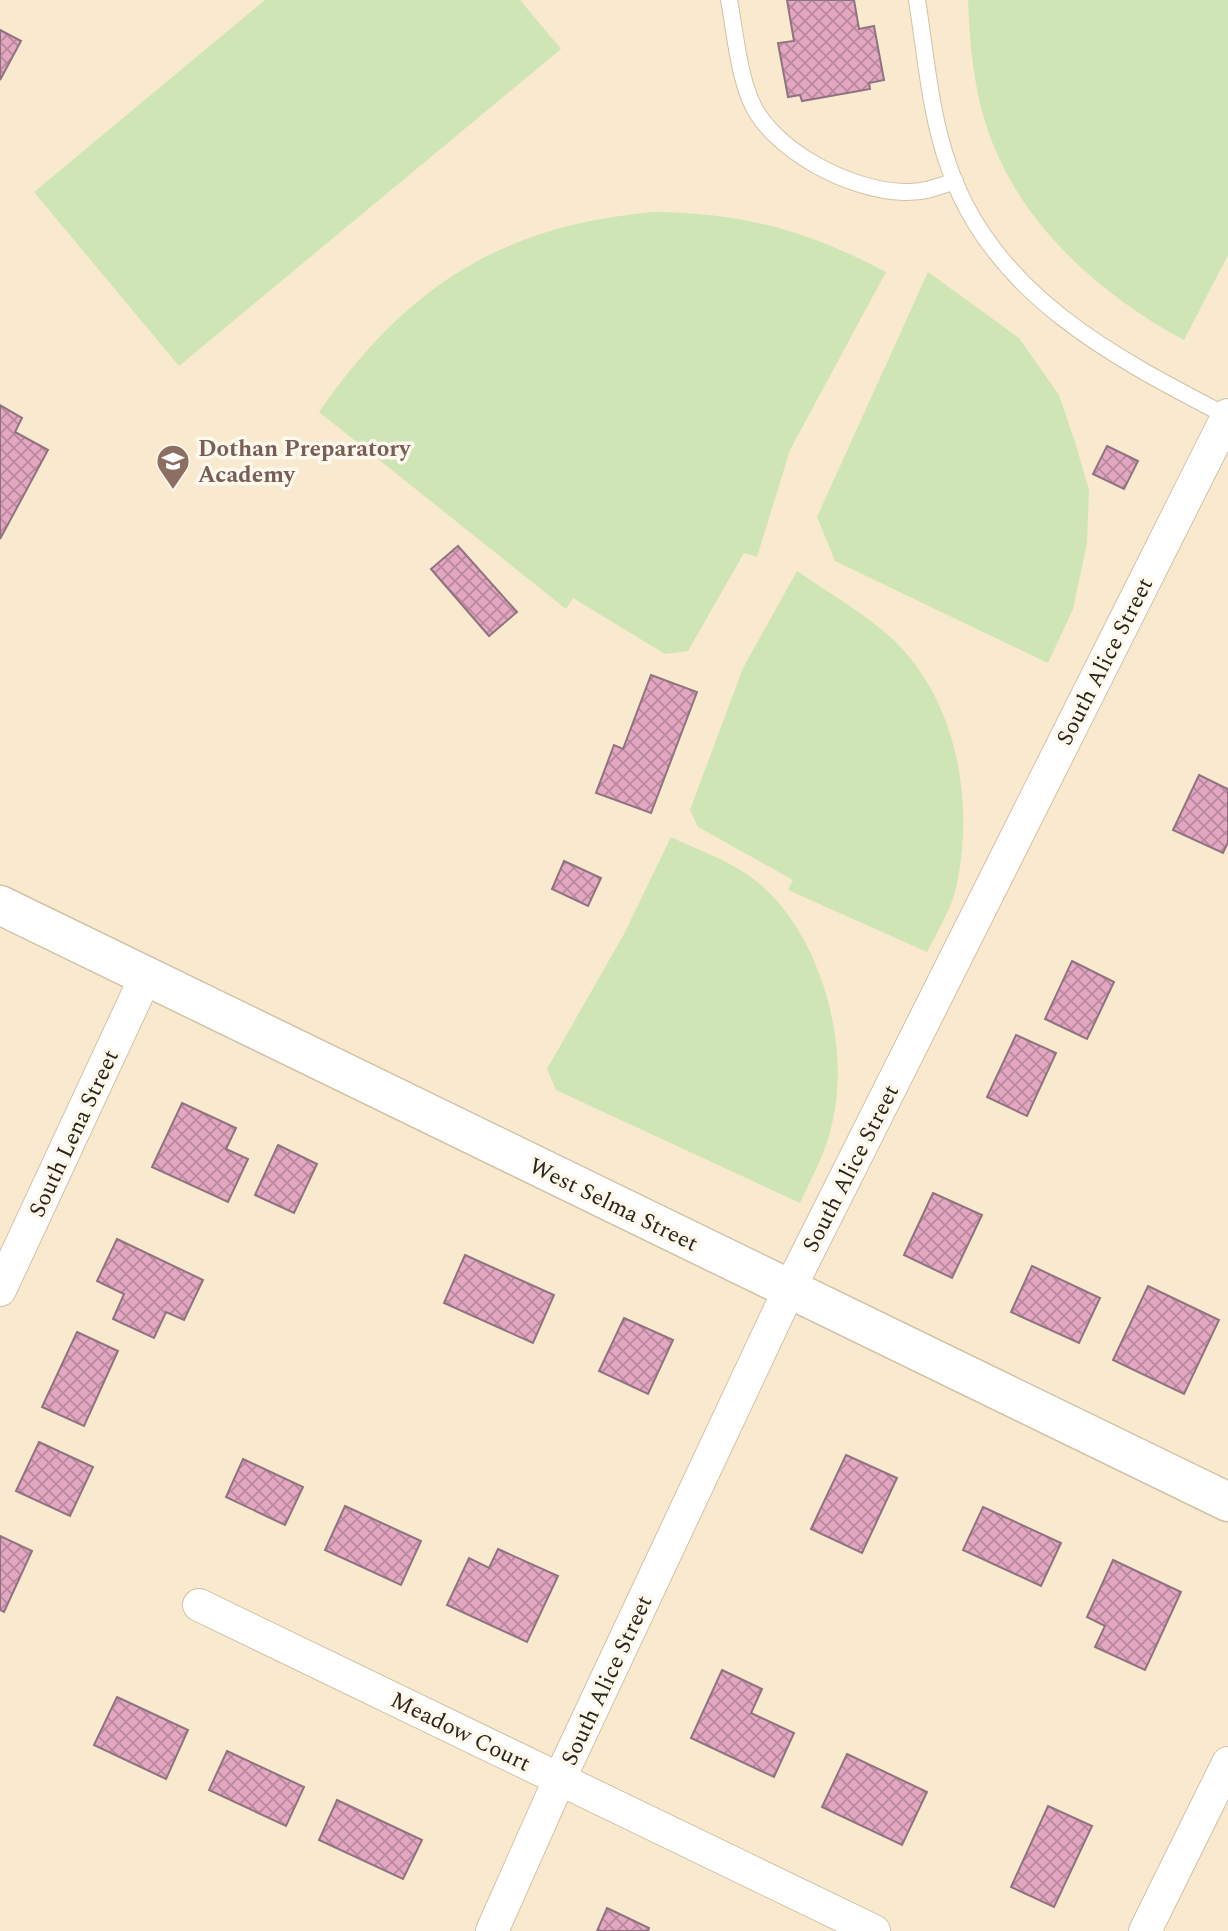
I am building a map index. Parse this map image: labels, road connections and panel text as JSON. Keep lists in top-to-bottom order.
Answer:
{
  "streets": {
    "street": [
      "South Alice Street",
      "South Lena Street",
      "West Selma Street",
      "Meadow Court"
    ]
  },
  "crossings": [
    ["South Alice Street", "West Selma Street"],
    ["South Alice Street", "Meadow Court"],
    ["South Lena Street", "West Selma Street"]
  ],
  "places": {
    "school or university": ["Dothan Preparatory Academy"]
  }
}
